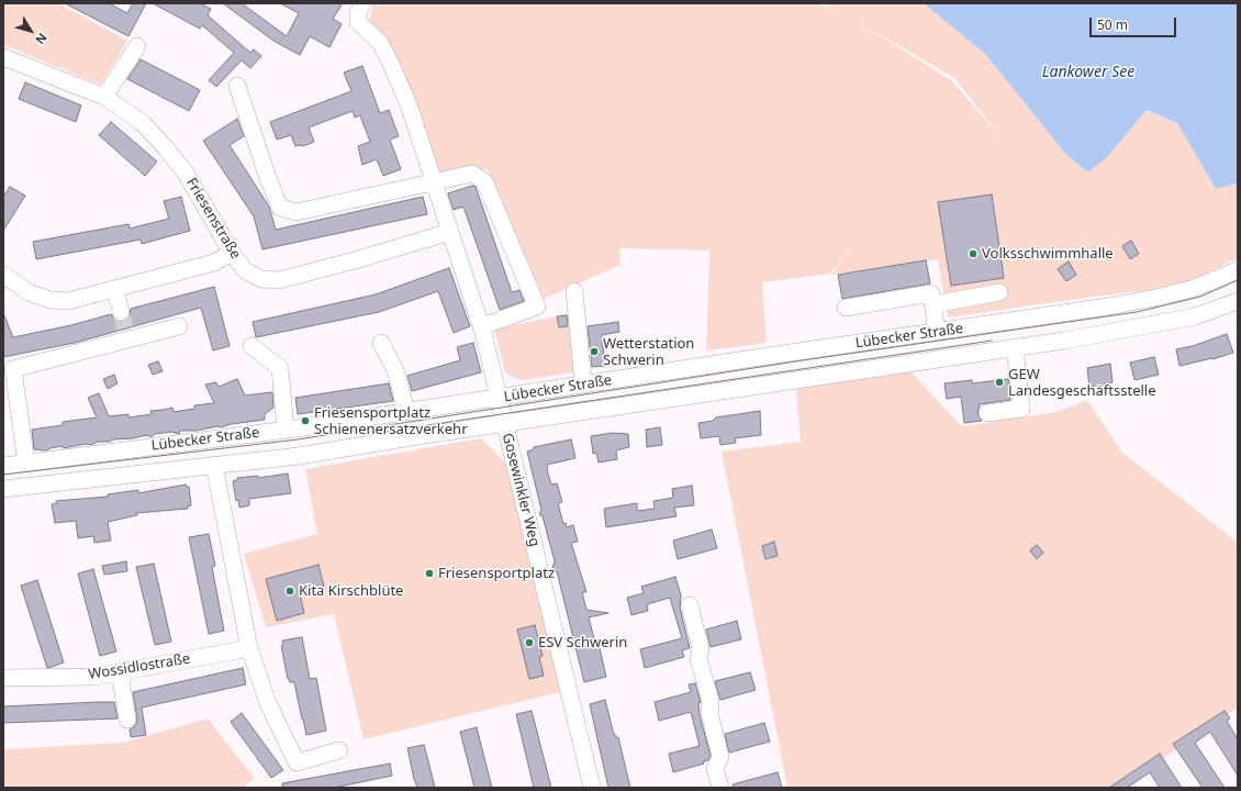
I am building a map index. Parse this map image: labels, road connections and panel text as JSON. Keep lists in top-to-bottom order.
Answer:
{
  "streets": {
    "street": [
      "Friesenstraße",
      "Lübecker Straße",
      "Gosewinkler Weg",
      "Wossidlostraße"
    ]
  },
  "crossings": [
    ["Lübecker Straße", "Gosewinkler Weg"]
  ],
  "water": ["Lankower See"],
  "places": [
    "Volksschwimmhalle",
    "Wetterstation Schwerin",
    "GEW Landesgeschäftsstelle",
    "Friesensportplatz Schienenersatzverkehr",
    "Friesensportplatz",
    "Kita Kirschblüte",
    "ESV Schwerin"
  ],
  "scale_bar": "50 m",
  "north": "bottom right"
}
